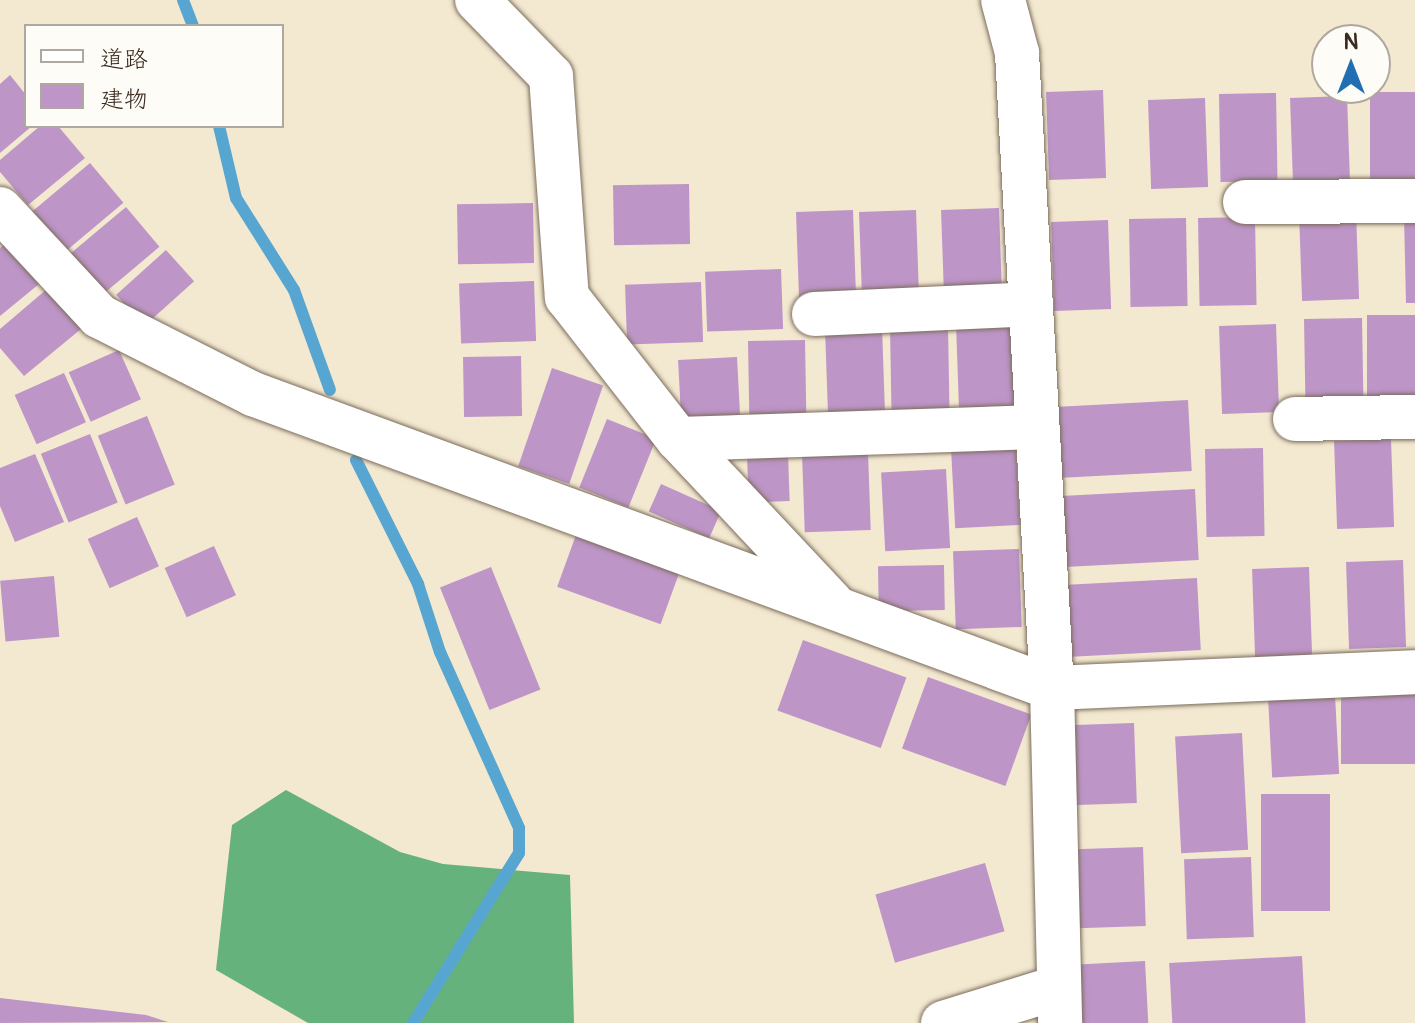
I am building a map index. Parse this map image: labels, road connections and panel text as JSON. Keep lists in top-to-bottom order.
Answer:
{
  "legend": ["道路", "建物"],
  "north": "top"
}
